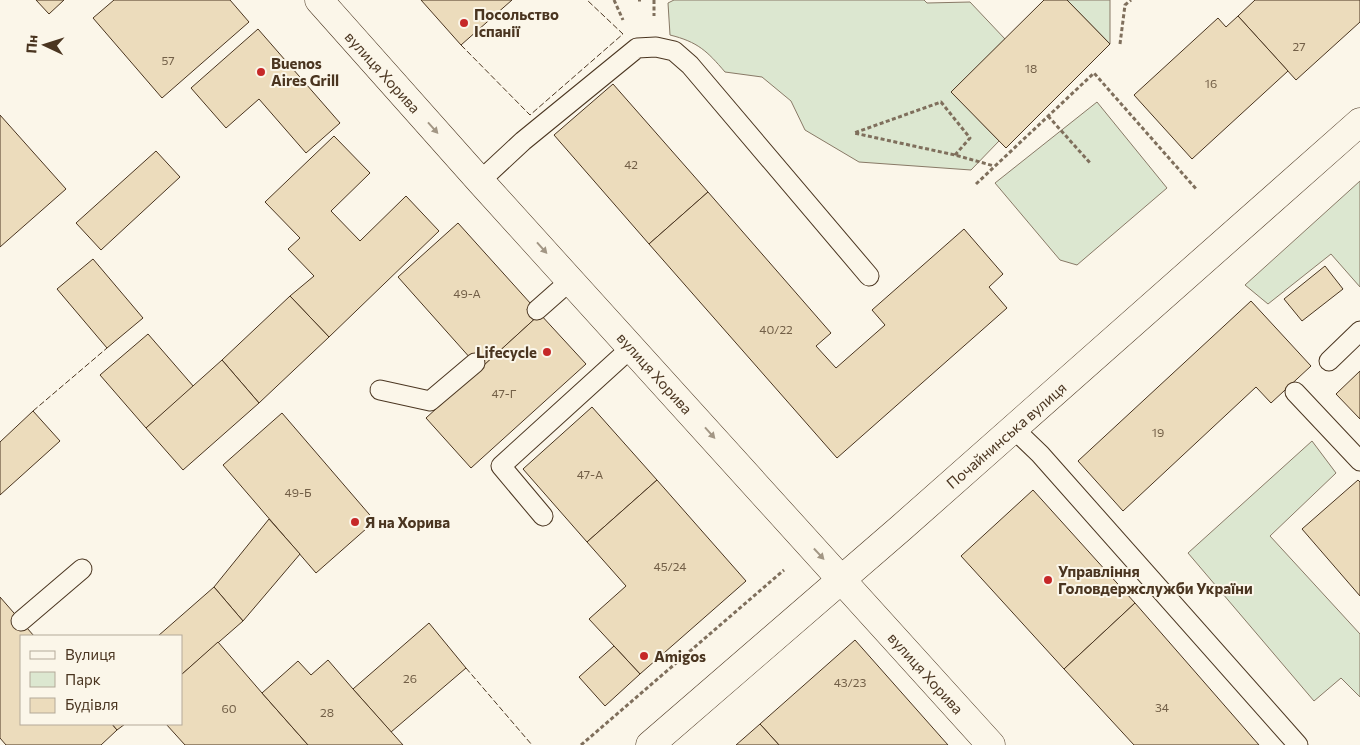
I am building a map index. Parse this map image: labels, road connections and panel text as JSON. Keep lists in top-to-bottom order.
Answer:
{
  "streets": {
    "street": ["вулиця Хорива", "Почайнинська вулиця"]
  },
  "crossings": [
    ["вулиця Хорива", "Почайнинська вулиця"]
  ],
  "one_way": ["вулиця Хорива"],
  "places": [
    "Посольство Іспанії",
    "Buenos Aires Grill",
    "Lifecycle",
    "Я на Хорива",
    "Управління Головдержслужби України",
    "Amigos"
  ],
  "house_numbers": [
    "27",
    "57",
    "18",
    "16",
    "42",
    "49-А",
    "40/22",
    "47-Г",
    "19",
    "47-А",
    "49-Б",
    "45/24",
    "26",
    "43/23",
    "34",
    "60",
    "28"
  ],
  "legend": ["Вулиця", "Парк", "Будівля"],
  "north": "left"
}
